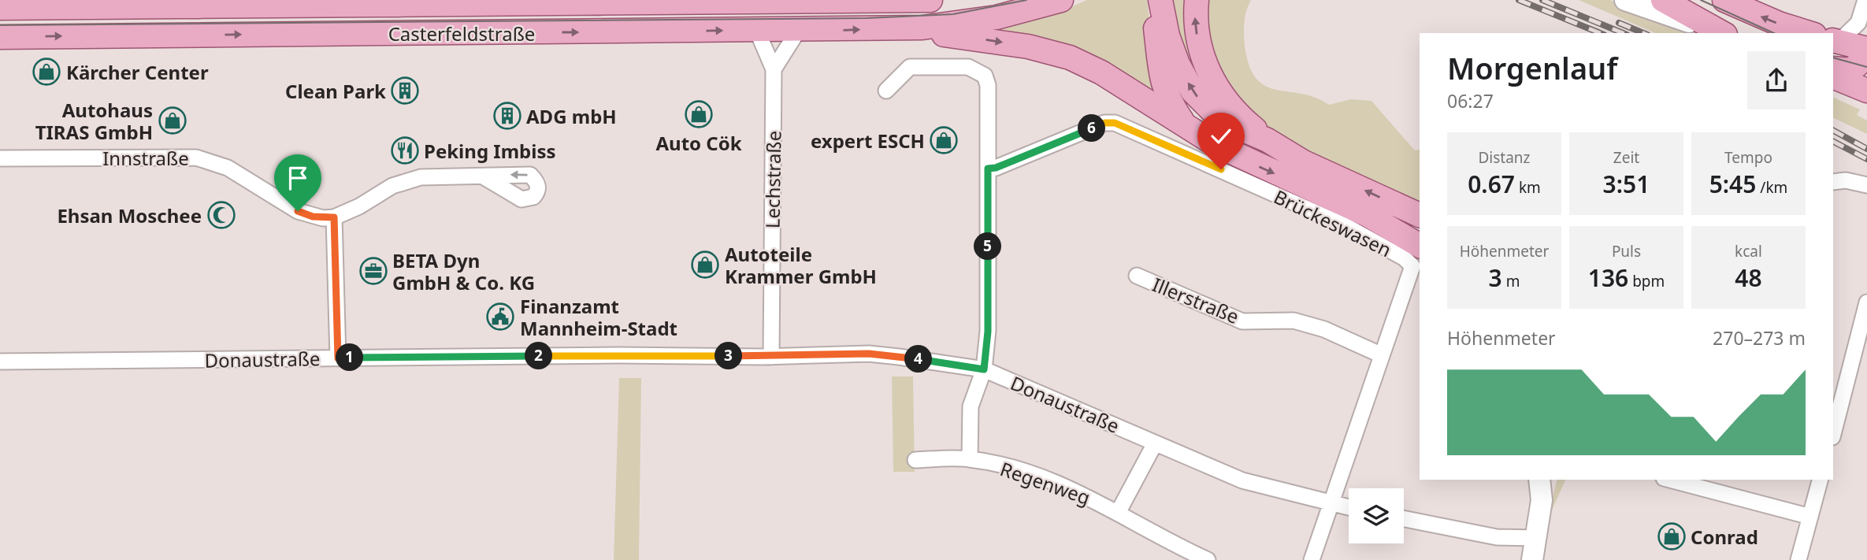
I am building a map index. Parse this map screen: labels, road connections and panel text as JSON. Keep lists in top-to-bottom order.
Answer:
{
  "streets": {
    "main road": ["Casterfeldstraße"],
    "street": [
      "Innstraße",
      "Lechstraße",
      "Brückeswasen",
      "Illerstraße",
      "Donaustraße",
      "Regenweg"
    ]
  },
  "crossings": [
    ["Casterfeldstraße", "Lechstraße"],
    ["Lechstraße", "Donaustraße"],
    ["Brückeswasen", "Illerstraße"],
    ["Brückeswasen", "Donaustraße"]
  ],
  "places": {
    "shop": [
      "Kärcher Center",
      "Auto Cök",
      "Autohaus TIRAS GmbH",
      "expert ESCH",
      "Autoteile Krammer GmbH",
      "Conrad"
    ],
    "building": ["Clean Park", "ADG mbH"],
    "restaurant": ["Peking Imbiss"],
    "mosque": ["Ehsan Moschee"],
    "office": ["BETA Dyn GmbH & Co. KG"],
    "public building": ["Finanzamt Mannheim-Stadt"]
  },
  "page": {
    "heading": ["Morgenlauf", "06:27"],
    "pins": [
      "6",
      "5",
      "2",
      "3",
      "1",
      "4"
    ],
    "stats": [
      ["Distanz", "0.67 km"],
      ["Zeit", "3:51"],
      ["Tempo", "5:45 /km"],
      ["Höhenmeter", "3 m"],
      ["Puls", "136 bpm"],
      ["kcal", "48"]
    ],
    "chart": ["Höhenmeter", "270–273 m"]
  }
}
